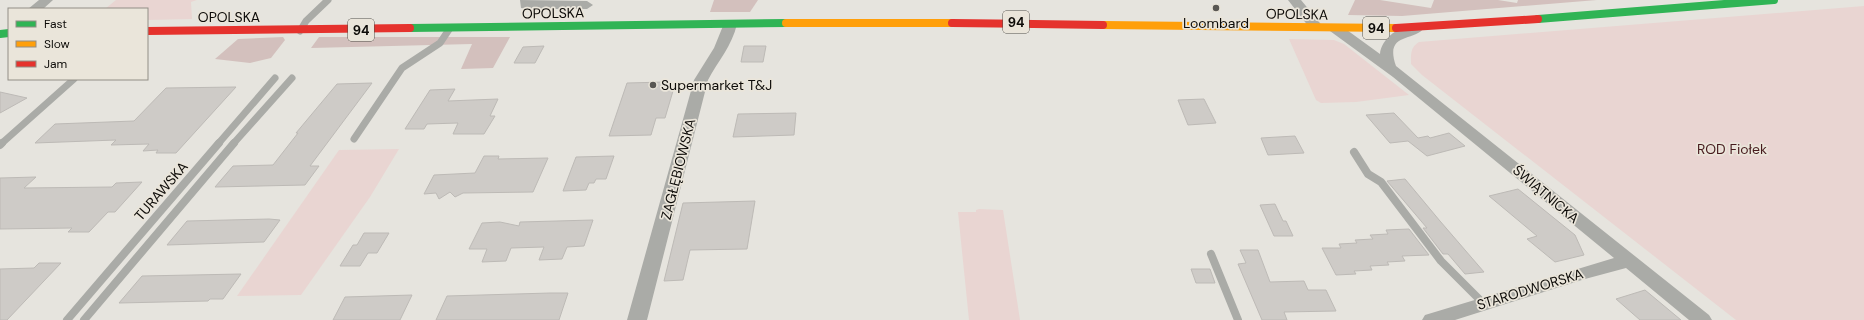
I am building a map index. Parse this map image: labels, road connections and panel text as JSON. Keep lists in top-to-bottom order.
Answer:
{
  "streets": {
    "main road": ["OPOLSKA", "94"],
    "street": ["ZAGŁĘBIOWSKA", "ŚWIĄTNICKA", "STARODWORSKA"],
    "lane": ["TURAWSKA"]
  },
  "crossings": [
    ["OPOLSKA", "ZAGŁĘBIOWSKA"],
    ["OPOLSKA", "ŚWIĄTNICKA"],
    ["ŚWIĄTNICKA", "STARODWORSKA"]
  ],
  "parks": ["ROD Fiołek"],
  "places": ["Loombard", "Supermarket T&J"],
  "legend": ["Fast", "Slow", "Jam"]
}
